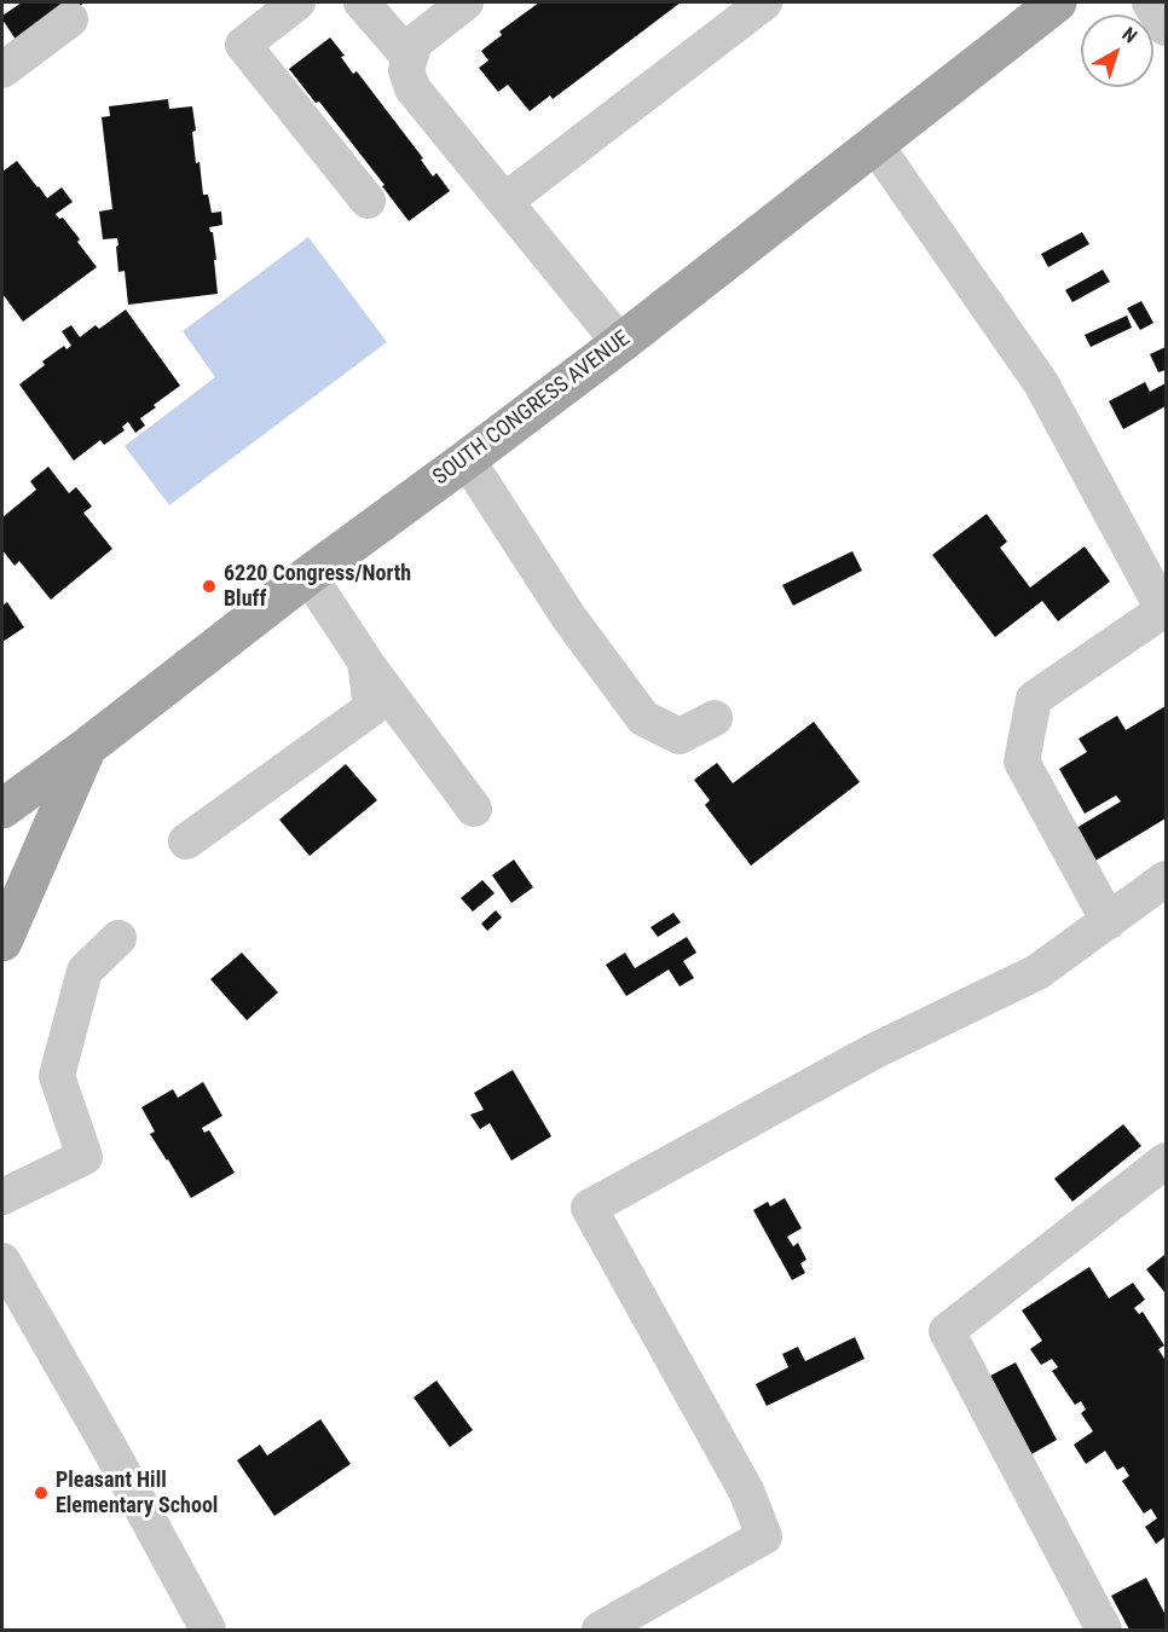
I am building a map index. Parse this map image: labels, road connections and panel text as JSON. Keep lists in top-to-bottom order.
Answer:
{
  "streets": {
    "main road": ["SOUTH CONGRESS AVENUE"]
  },
  "places": ["6220 Congress/North Bluff", "Pleasant Hill Elementary School"],
  "north": "top right"
}
